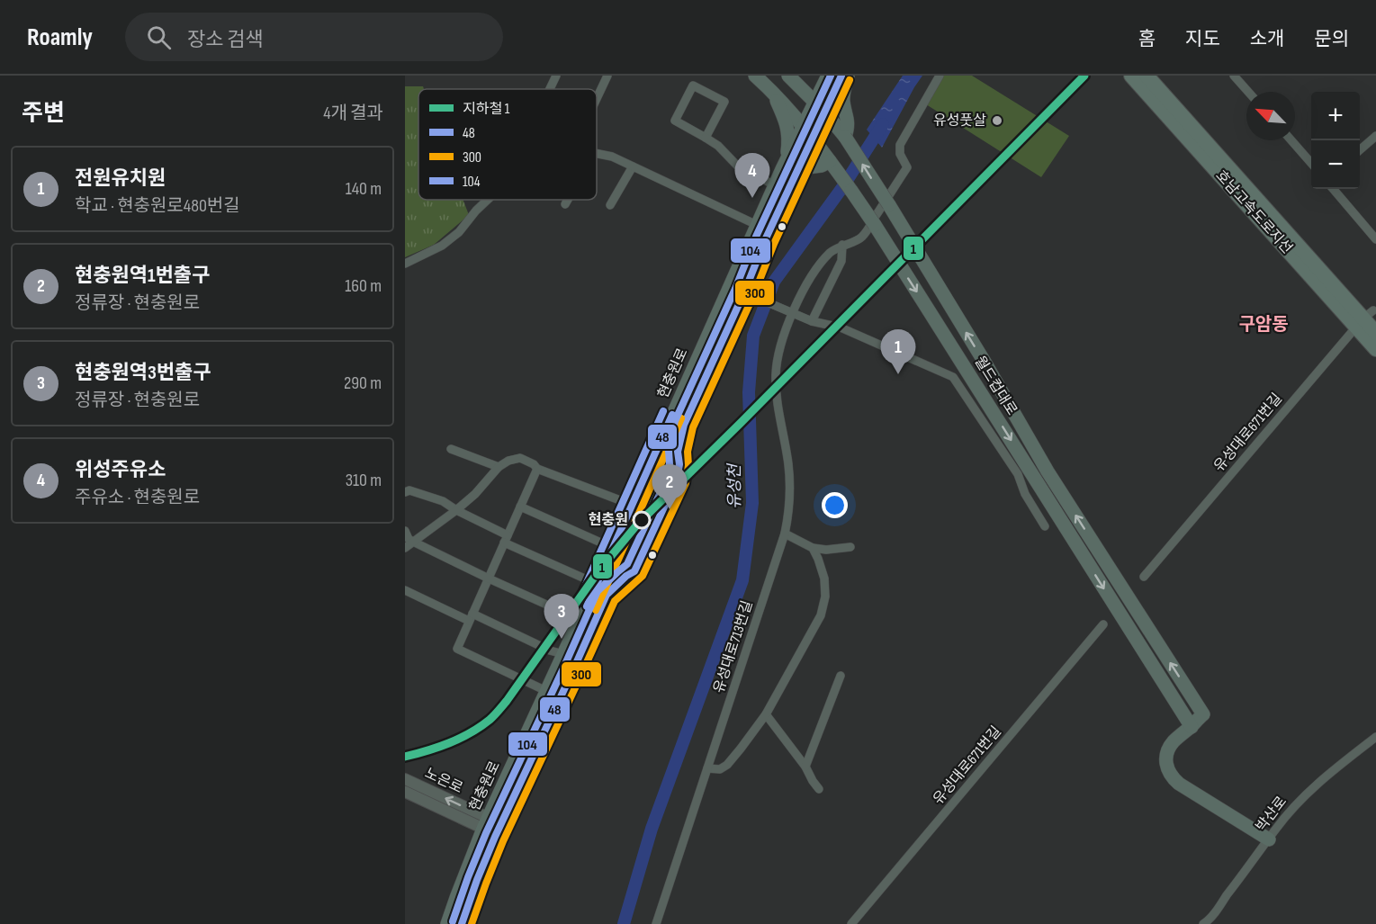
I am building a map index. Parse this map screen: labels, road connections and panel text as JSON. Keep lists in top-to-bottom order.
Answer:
{
  "streets": {
    "highway": ["호남고속도로지선"],
    "main road": ["현충원로", "월드컵대로"],
    "street": [
      "유성대로671번길",
      "유성대로713번길",
      "노은로",
      "박산로"
    ]
  },
  "crossings": [
    ["현충원로", "월드컵대로"],
    ["현충원로", "노은로"]
  ],
  "districts": ["구암동"],
  "water": ["유성천"],
  "places": ["유성풋살", "현충원"],
  "lines": [
    "metro line 1",
    "transit line 48",
    "transit line 104",
    "transit line 300"
  ],
  "legend": [
    "지하철 1",
    "48",
    "300",
    "104"
  ],
  "north": "top left",
  "page": {
    "header": "Roamly",
    "search": "장소 검색",
    "nav": [
      "홈",
      "지도",
      "소개",
      "문의"
    ],
    "heading": ["주변", "4개 결과"],
    "map_buttons": ["+", "−"],
    "list": [
      {
        "mark": "1",
        "name": "전원유치원",
        "note": "학교 · 현충원로480번길",
        "value": "140 m"
      },
      {
        "mark": "2",
        "name": "현충원역1번출구",
        "note": "정류장 · 현충원로",
        "value": "160 m"
      },
      {
        "mark": "3",
        "name": "현충원역3번출구",
        "note": "정류장 · 현충원로",
        "value": "290 m"
      },
      {
        "mark": "4",
        "name": "위성주유소",
        "note": "주유소 · 현충원로",
        "value": "310 m"
      }
    ],
    "pins": [
      "4",
      "1",
      "2",
      "3"
    ]
  }
}
